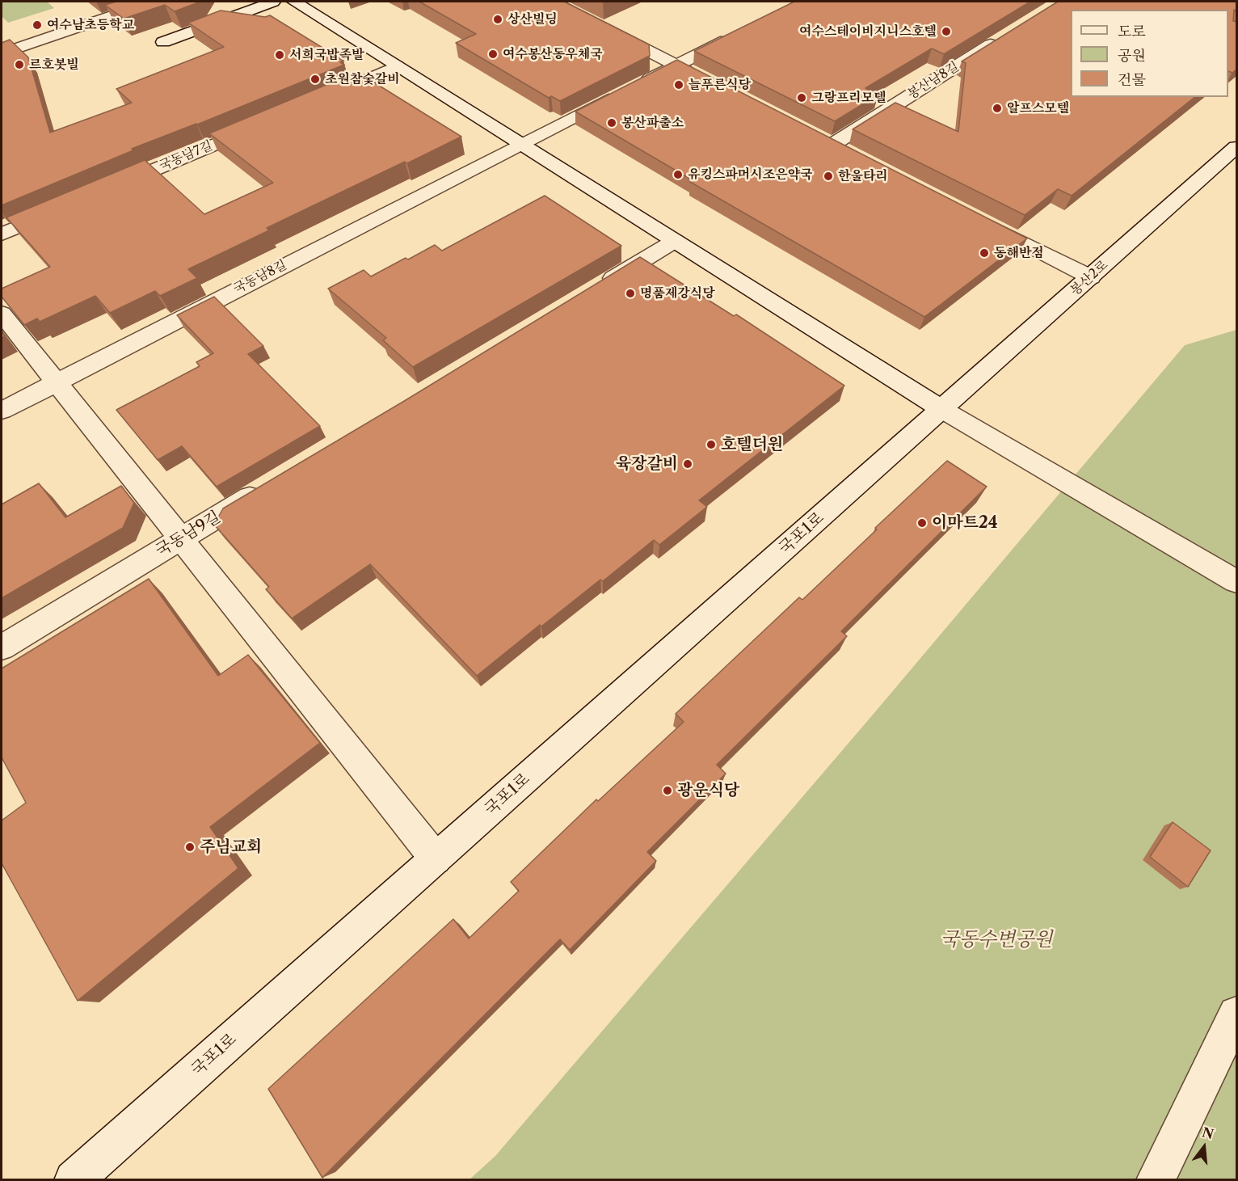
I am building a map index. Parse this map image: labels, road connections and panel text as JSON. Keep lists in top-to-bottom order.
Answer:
{
  "streets": {
    "street": [
      "봉산남8길",
      "국동남7길",
      "국동남8길",
      "봉산2로",
      "국포1로",
      "국동남9길"
    ]
  },
  "crossings": [
    ["봉산2로", "국포1로"]
  ],
  "parks": ["국동수변공원"],
  "places": [
    "상산빌딩",
    "여수남초등학교",
    "여수스테이비지니스호텔",
    "여수봉산동우체국",
    "서희국밥족발",
    "르호봇빌",
    "초원참숯갈비",
    "늘푸른식당",
    "그랑프리모텔",
    "알프스모텔",
    "봉산파출소",
    "유킹스파머시조은약국",
    "한울타리",
    "동해반점",
    "명품제강식당",
    "호텔더원",
    "육장갈비",
    "이마트24",
    "광운식당",
    "주님교회"
  ],
  "legend": ["도로", "공원", "건물"],
  "north": "top"
}
